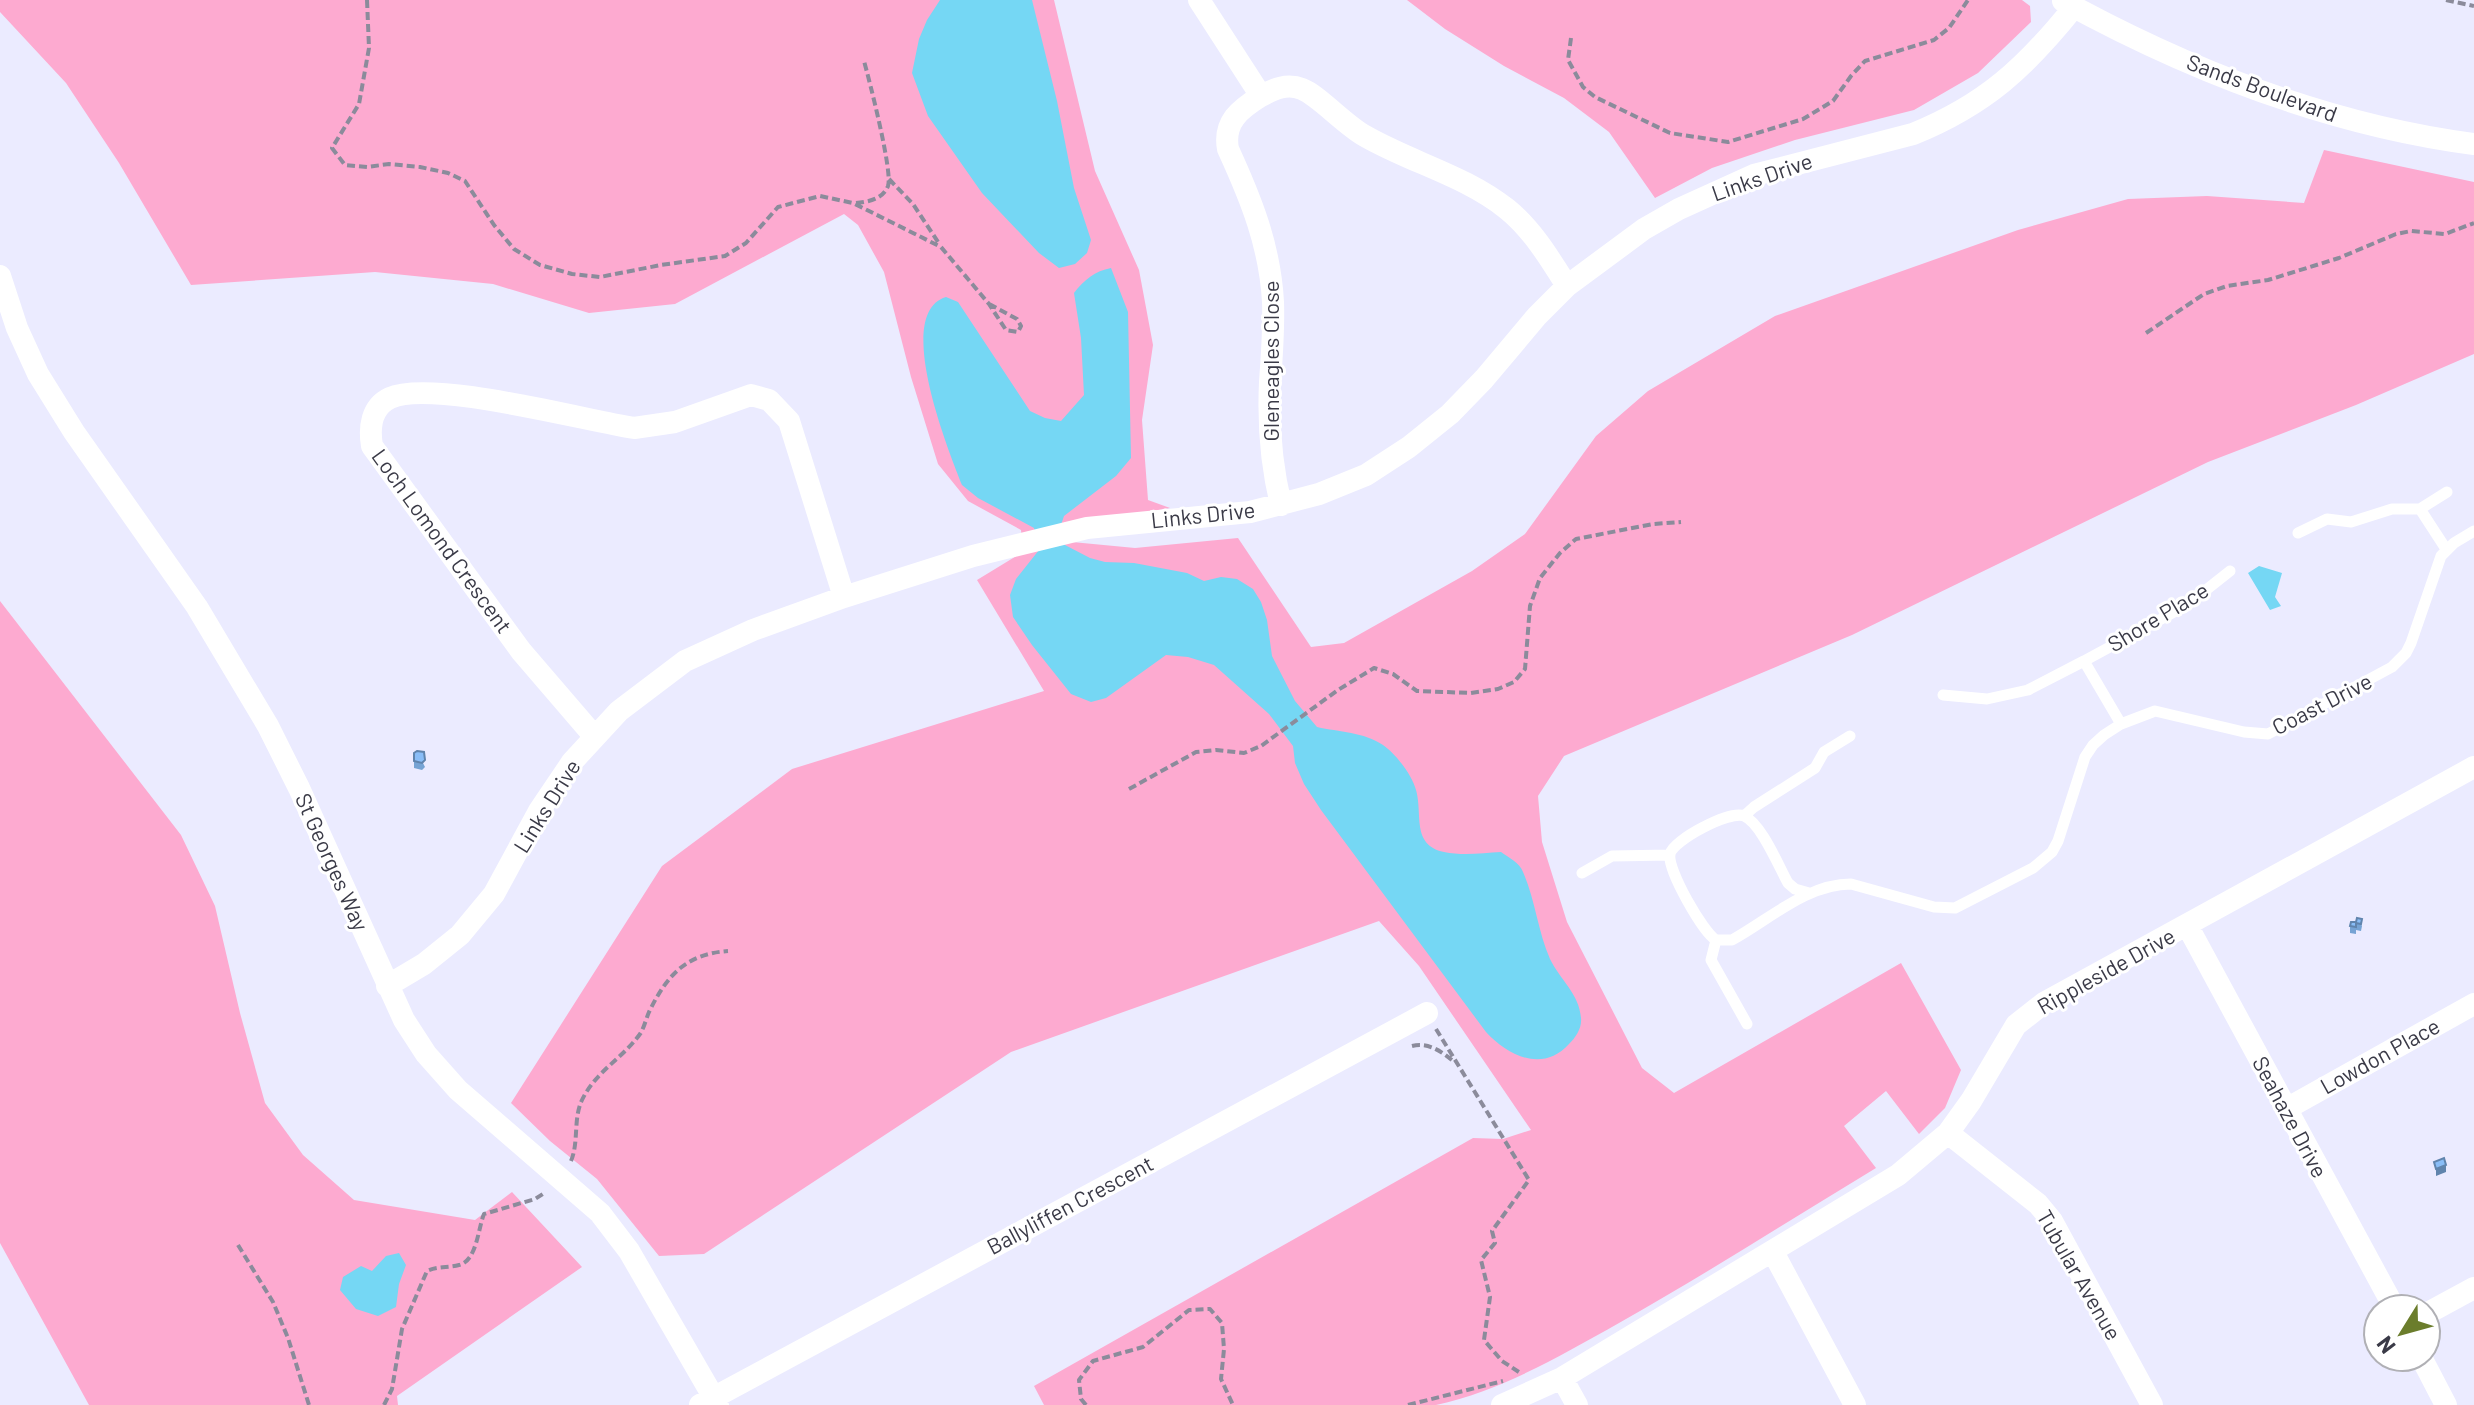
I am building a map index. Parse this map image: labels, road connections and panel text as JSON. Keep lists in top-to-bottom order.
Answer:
{
  "streets": {
    "street": [
      "Sands Boulevard",
      "Links Drive",
      "Gleneagles Close",
      "Loch Lomond Crescent",
      "St Georges Way",
      "Rippleside Drive",
      "Lowdon Place",
      "Seahaze Drive",
      "Ballyliffen Crescent",
      "Tubular Avenue"
    ],
    "lane": ["Shore Place", "Coast Drive"]
  },
  "crossings": [
    ["Sands Boulevard", "Links Drive"],
    ["Links Drive", "Gleneagles Close"],
    ["Links Drive", "Loch Lomond Crescent"],
    ["Links Drive", "St Georges Way"],
    ["Shore Place", "Coast Drive"],
    ["St Georges Way", "Ballyliffen Crescent"],
    ["Rippleside Drive", "Seahaze Drive"],
    ["Rippleside Drive", "Tubular Avenue"],
    ["Lowdon Place", "Seahaze Drive"]
  ],
  "north": "bottom left"
}
